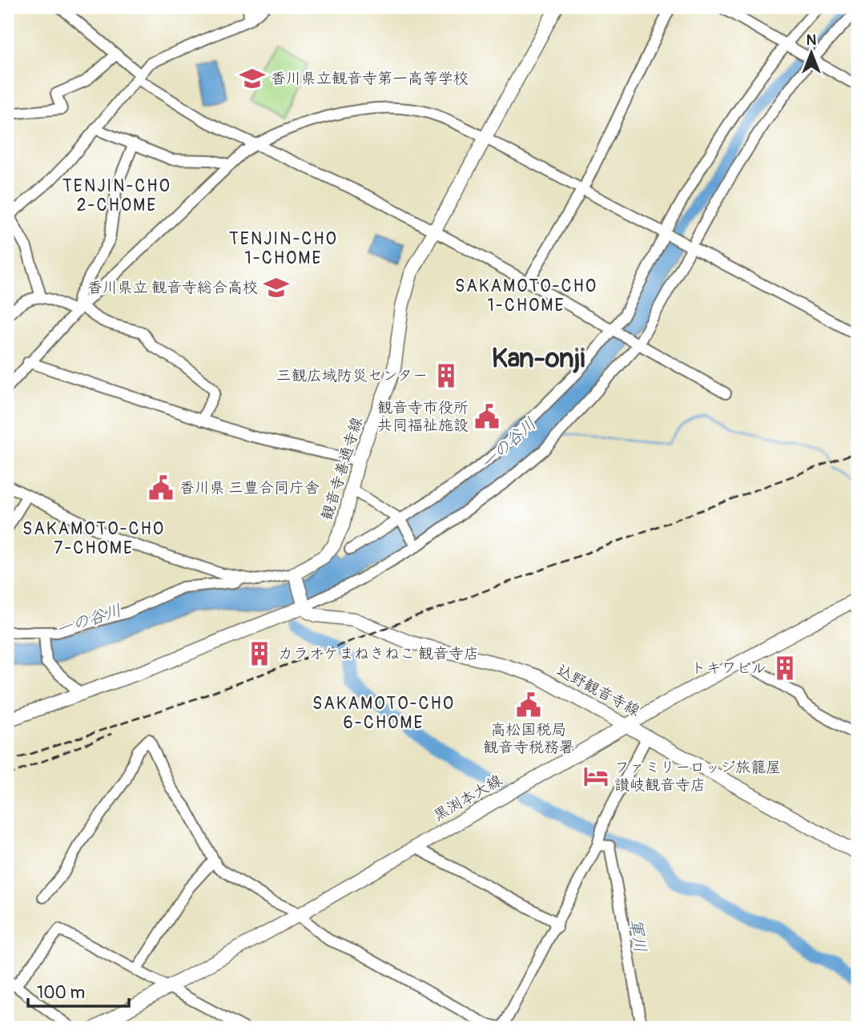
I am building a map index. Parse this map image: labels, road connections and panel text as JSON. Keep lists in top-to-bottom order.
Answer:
{
  "streets": {
    "main road": ["観音寺善通寺線", "込野観音寺線", "黒渕本大線"]
  },
  "crossings": [
    ["込野観音寺線", "黒渕本大線"]
  ],
  "districts": [
    "TENJIN-CHO 2-CHOME",
    "TENJIN-CHO 1-CHOME",
    "SAKAMOTO-CHO 1-CHOME",
    "Kan-onji",
    "SAKAMOTO-CHO 7-CHOME",
    "SAKAMOTO-CHO 6-CHOME"
  ],
  "water": ["一の谷川", "軍川"],
  "places": {
    "school or university": ["香川県立観音寺第一高等学校", "香川県立 観音寺総合高校"],
    "building": ["三観広域防災センター", "カラオケまねきねこ 観音寺店", "トキワビル"],
    "public building": ["観音寺市役所 共同福祉施設", "香川県 三豊合同庁舎", "高松国税局 観音寺税務署"],
    "hotel": ["ファミリーロッジ旅籠屋 讃岐観音寺店"]
  },
  "scale_bar": "100 m",
  "north": "top"
}
